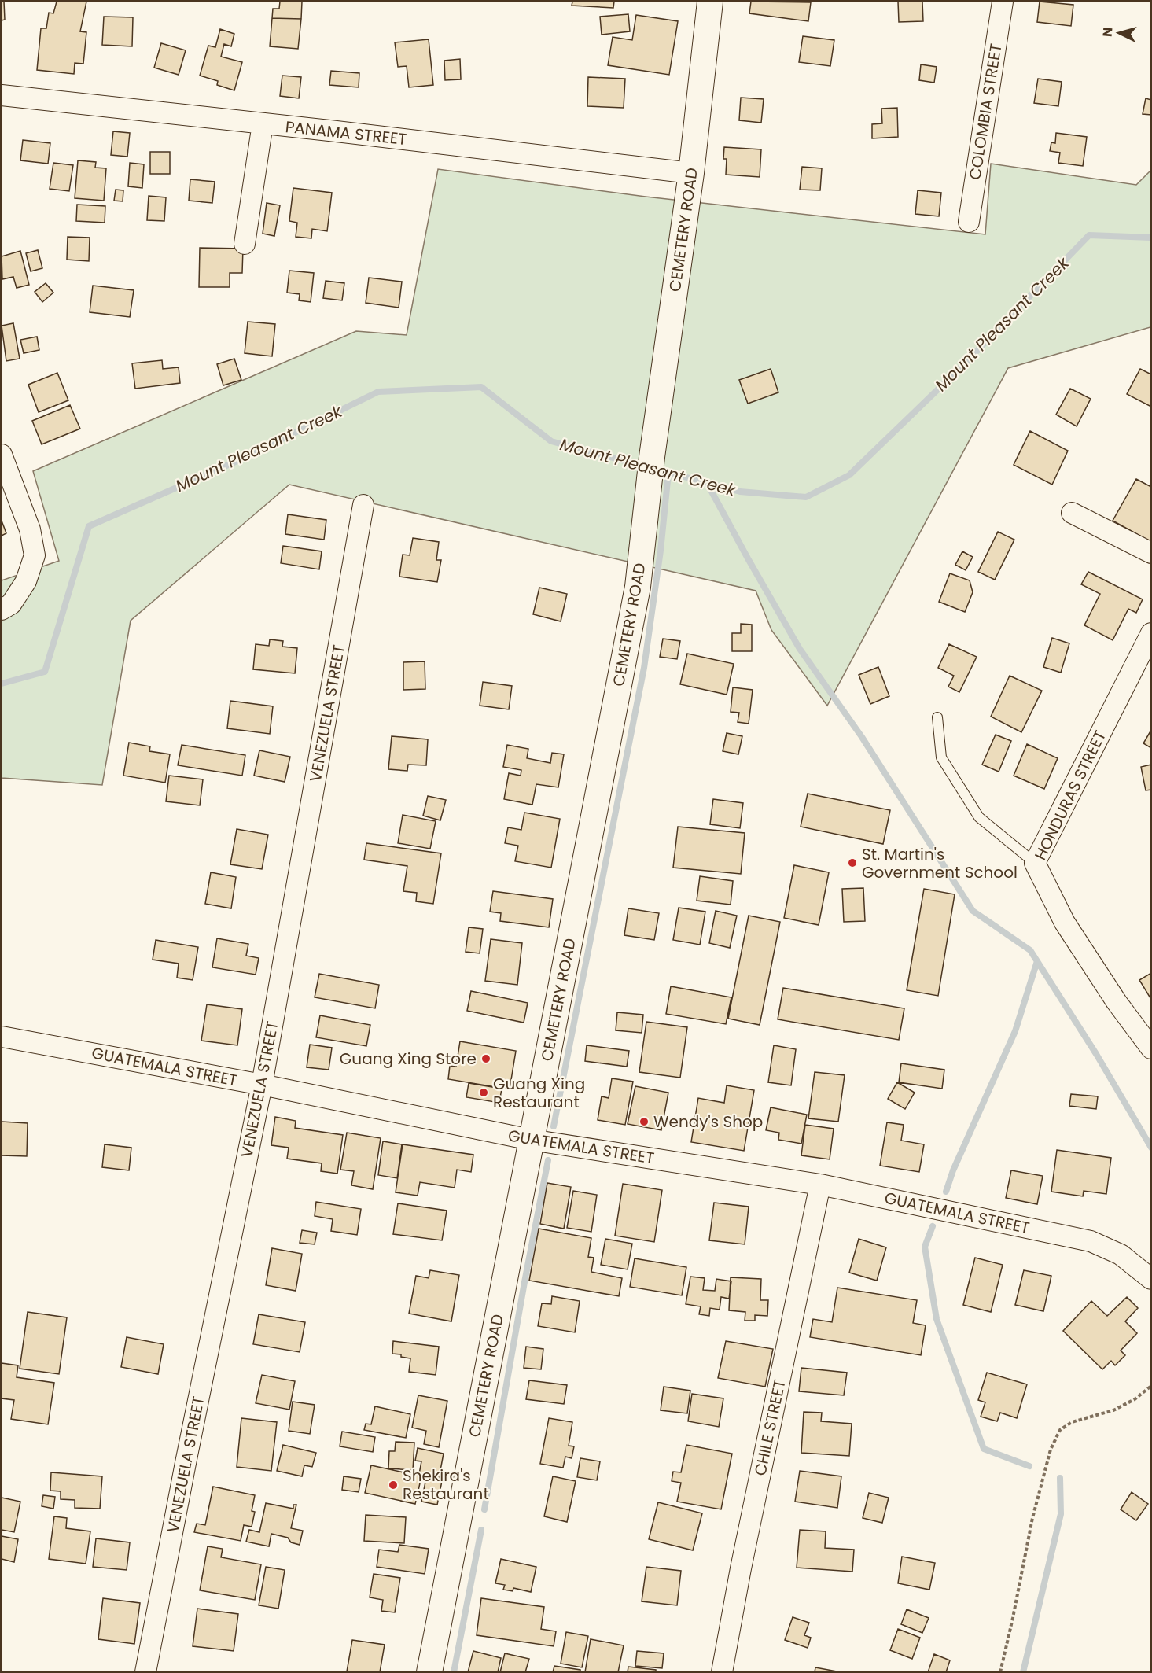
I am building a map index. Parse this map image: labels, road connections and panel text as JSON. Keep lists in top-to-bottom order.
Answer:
{
  "streets": {
    "street": [
      "COLOMBIA STREET",
      "PANAMA STREET",
      "CEMETERY ROAD",
      "VENEZUELA STREET",
      "HONDURAS STREET",
      "GUATEMALA STREET",
      "CHILE STREET"
    ]
  },
  "crossings": [
    ["PANAMA STREET", "CEMETERY ROAD"],
    ["CEMETERY ROAD", "GUATEMALA STREET"],
    ["VENEZUELA STREET", "GUATEMALA STREET"],
    ["GUATEMALA STREET", "CHILE STREET"]
  ],
  "water": ["Mount Pleasant Creek"],
  "places": [
    "St. Martin's Government School",
    "Guang Xing Store",
    "Guang Xing Restaurant",
    "Wendy's Shop",
    "Shekira's Restaurant"
  ],
  "north": "left"
}
